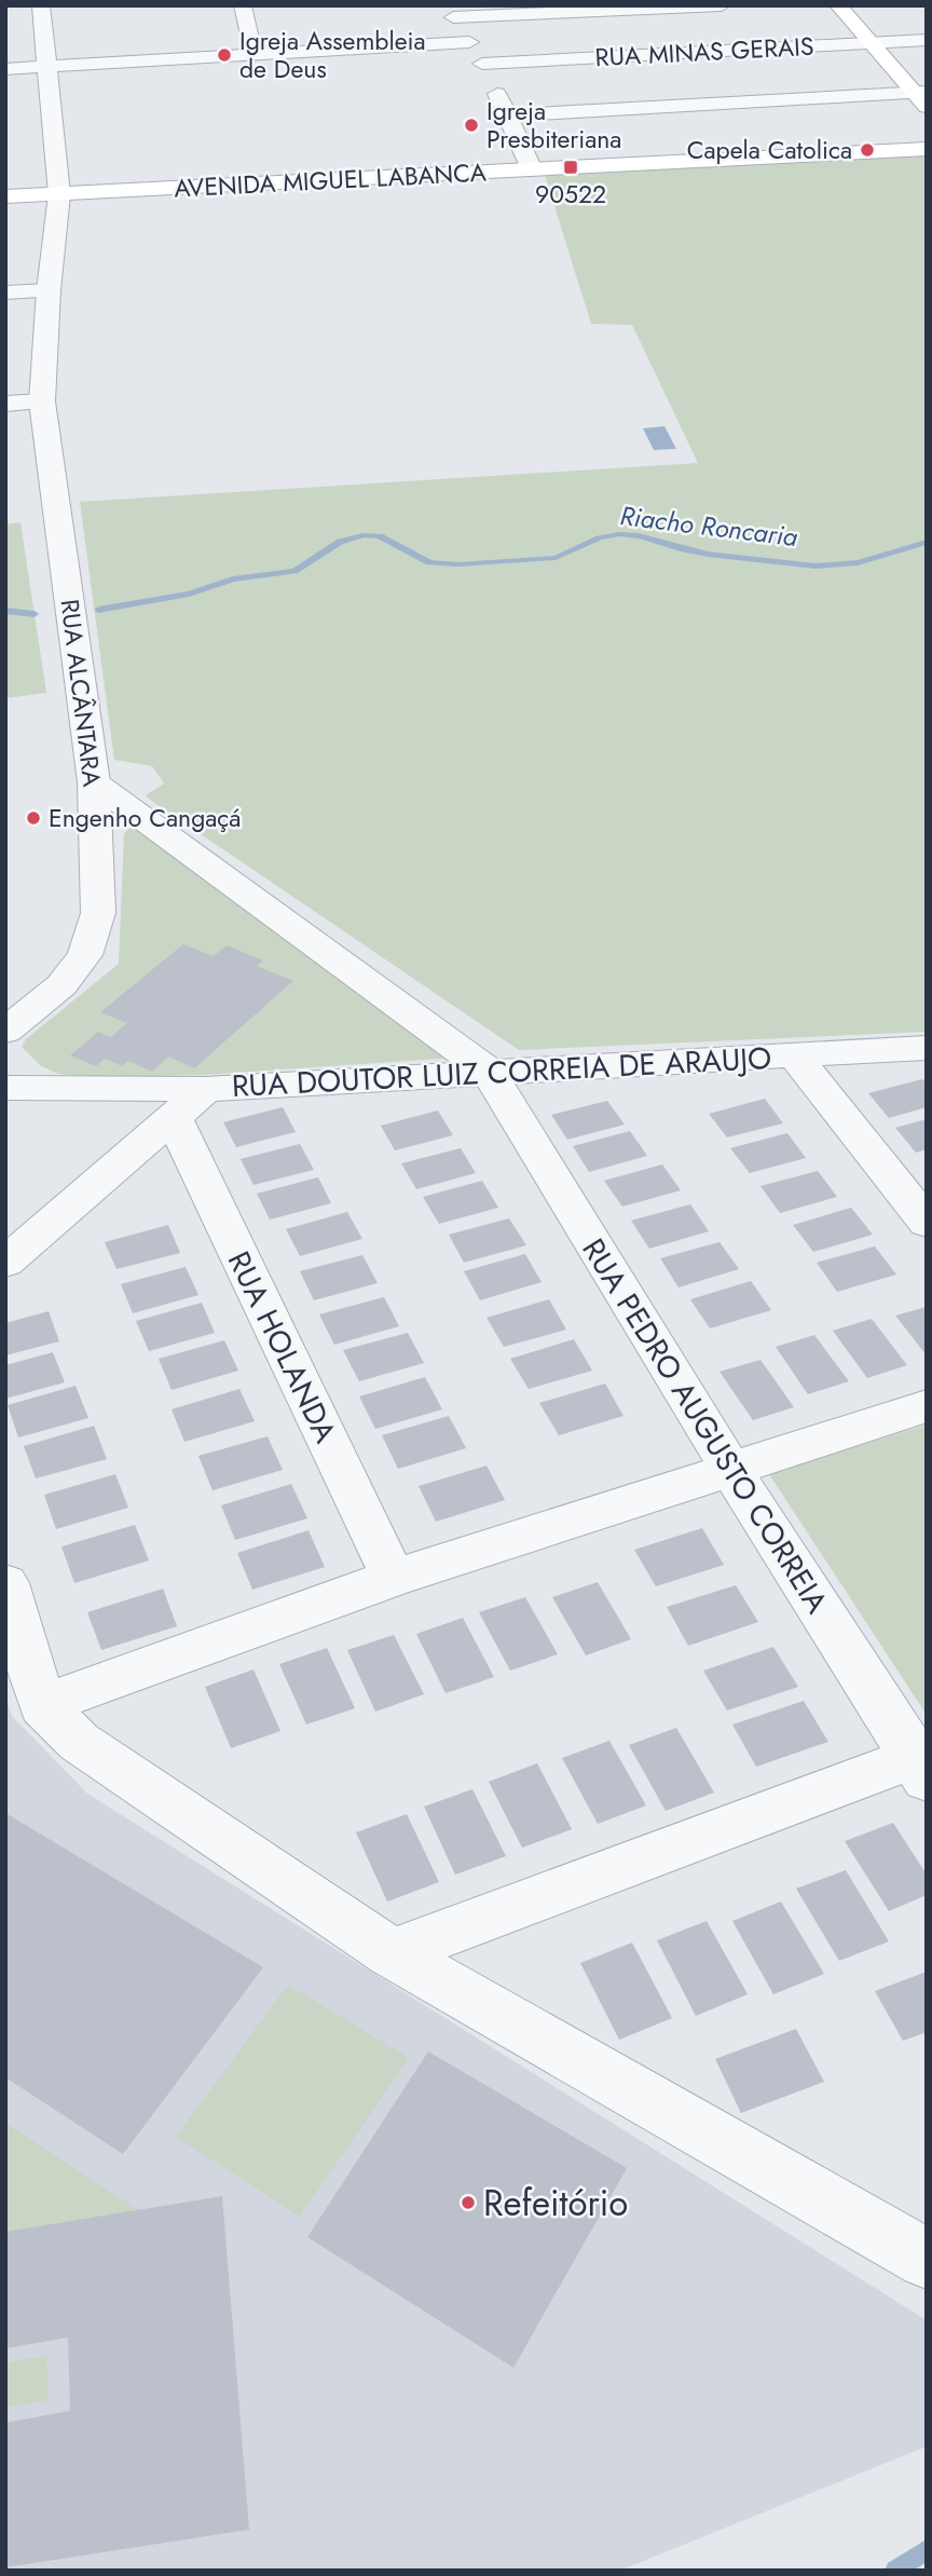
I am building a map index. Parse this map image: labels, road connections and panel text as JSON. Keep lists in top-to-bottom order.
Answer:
{
  "streets": {
    "main road": ["AVENIDA MIGUEL LABANCA"],
    "street": [
      "RUA MINAS GERAIS",
      "RUA ALCÂNTARA",
      "RUA DOUTOR LUIZ CORREIA DE ARAUJO",
      "RUA HOLANDA",
      "RUA PEDRO AUGUSTO CORREIA"
    ]
  },
  "crossings": [
    ["AVENIDA MIGUEL LABANCA", "RUA ALCÂNTARA"],
    ["RUA DOUTOR LUIZ CORREIA DE ARAUJO", "RUA HOLANDA"],
    ["RUA DOUTOR LUIZ CORREIA DE ARAUJO", "RUA PEDRO AUGUSTO CORREIA"]
  ],
  "water": ["Riacho Roncaria"],
  "places": {
    "other": [
      "Igreja Assembleia de Deus",
      "Igreja Presbiteriana",
      "Capela Catolica",
      "Engenho Cangaçá",
      "Refeitório"
    ],
    "transit": ["90522"]
  }
}
